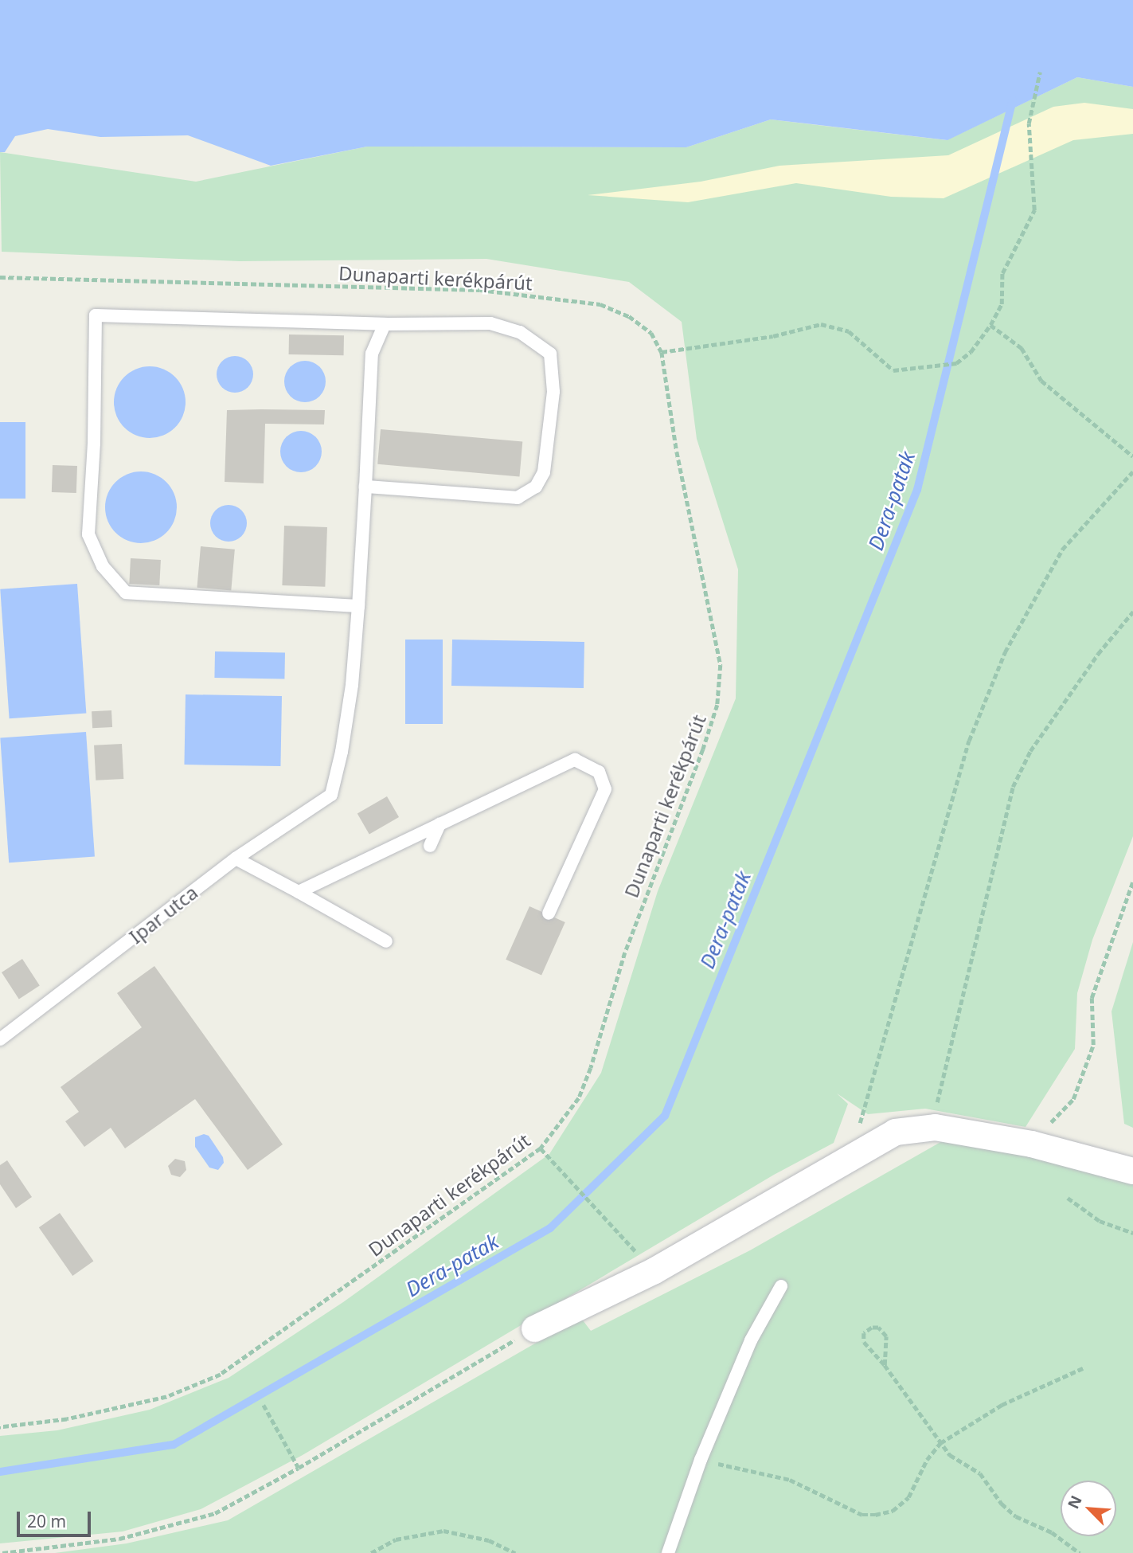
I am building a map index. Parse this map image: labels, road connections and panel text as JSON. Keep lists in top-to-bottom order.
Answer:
{
  "streets": {
    "lane": ["Ipar utca"],
    "path": ["Dunaparti kerékpárút"]
  },
  "water": ["Dera-patak"],
  "scale_bar": "20 m",
  "north": "top left"
}
